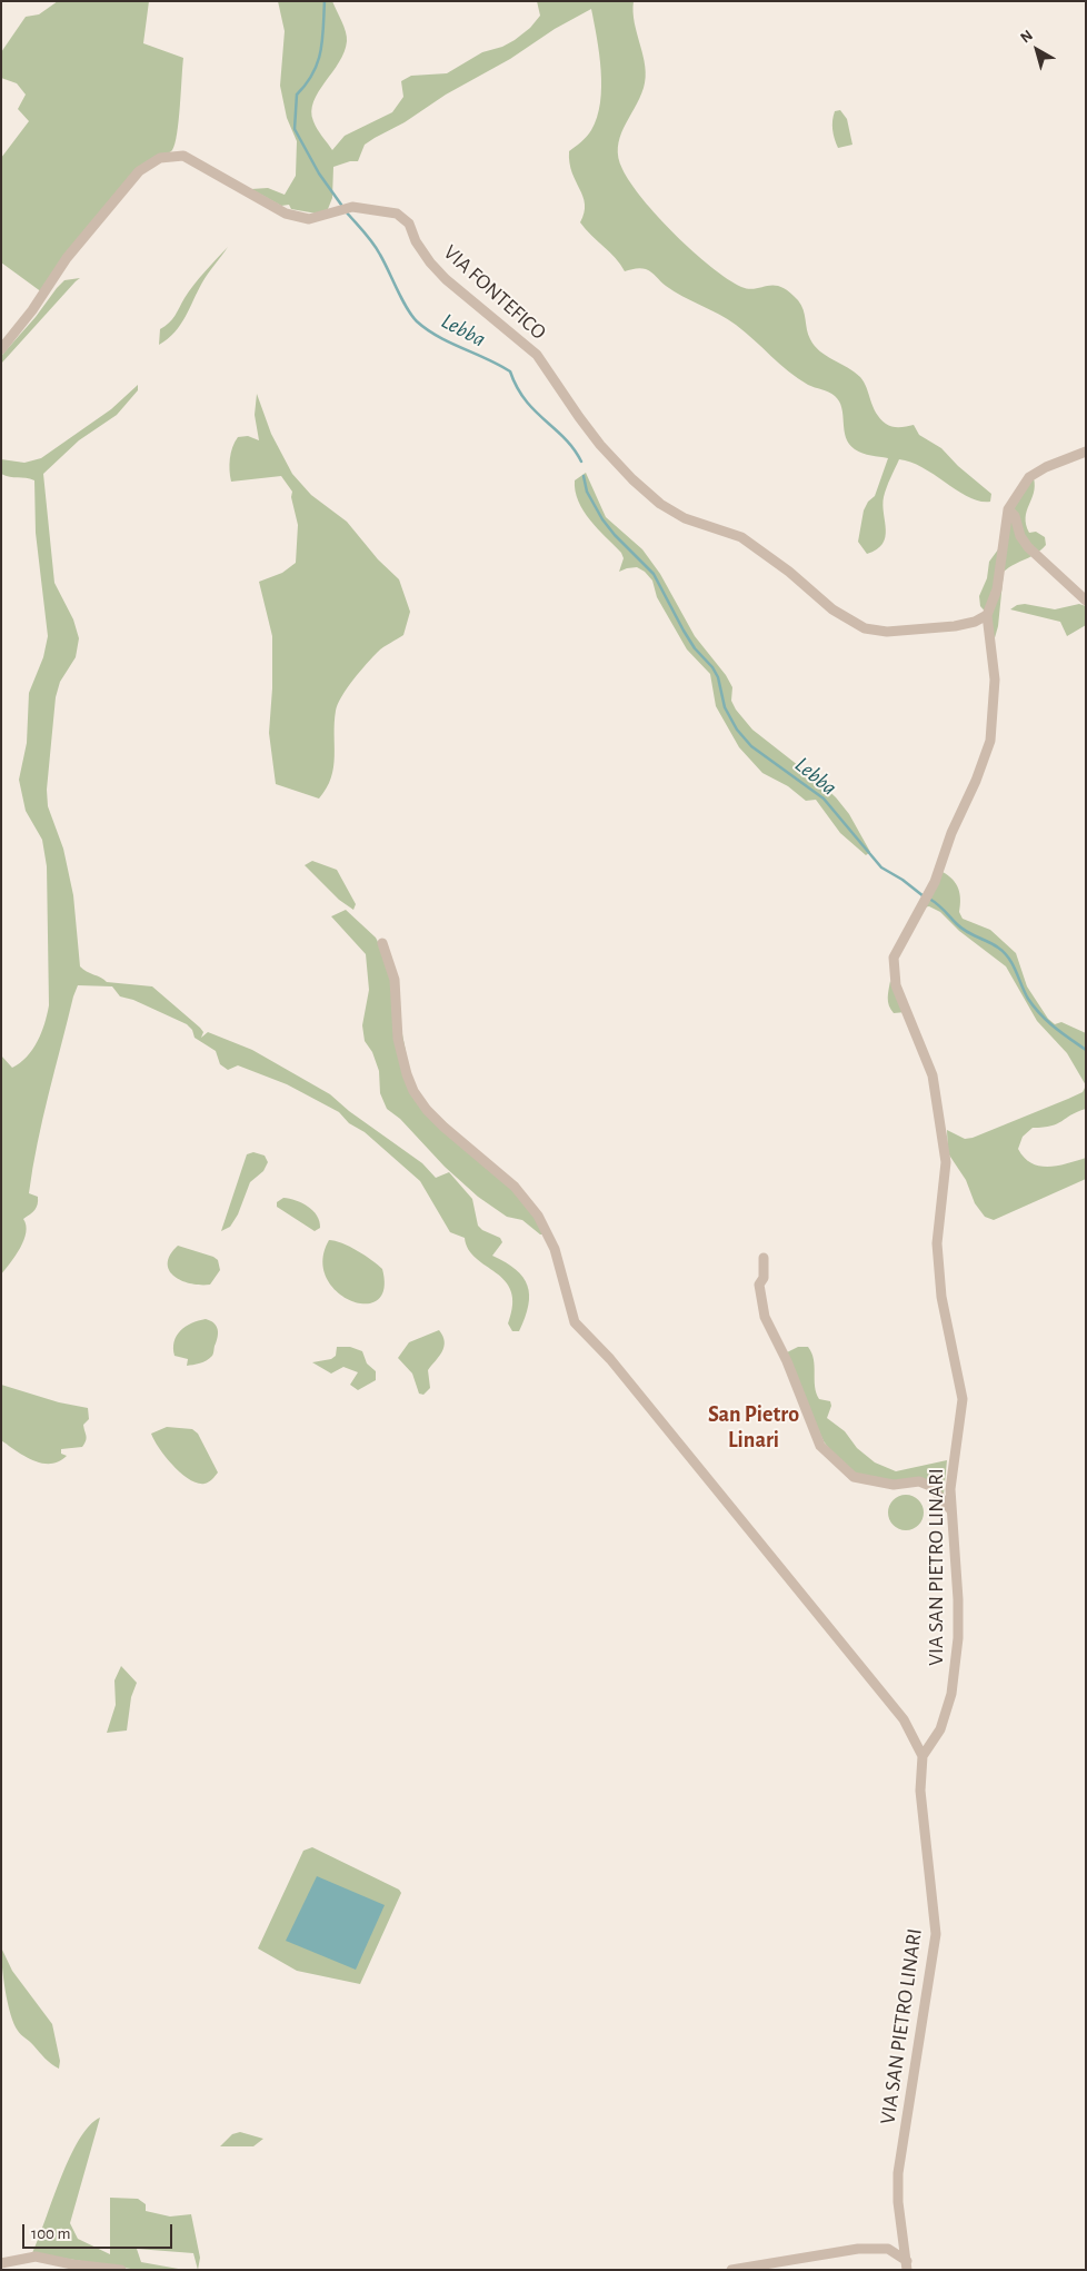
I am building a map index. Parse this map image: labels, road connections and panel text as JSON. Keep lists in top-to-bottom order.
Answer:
{
  "streets": {
    "street": ["VIA FONTEFICO", "VIA SAN PIETRO LINARI"]
  },
  "crossings": [
    ["VIA FONTEFICO", "VIA SAN PIETRO LINARI"]
  ],
  "districts": ["San Pietro Linari"],
  "water": ["Lebba"],
  "scale_bar": "100 m",
  "north": "top left"
}
